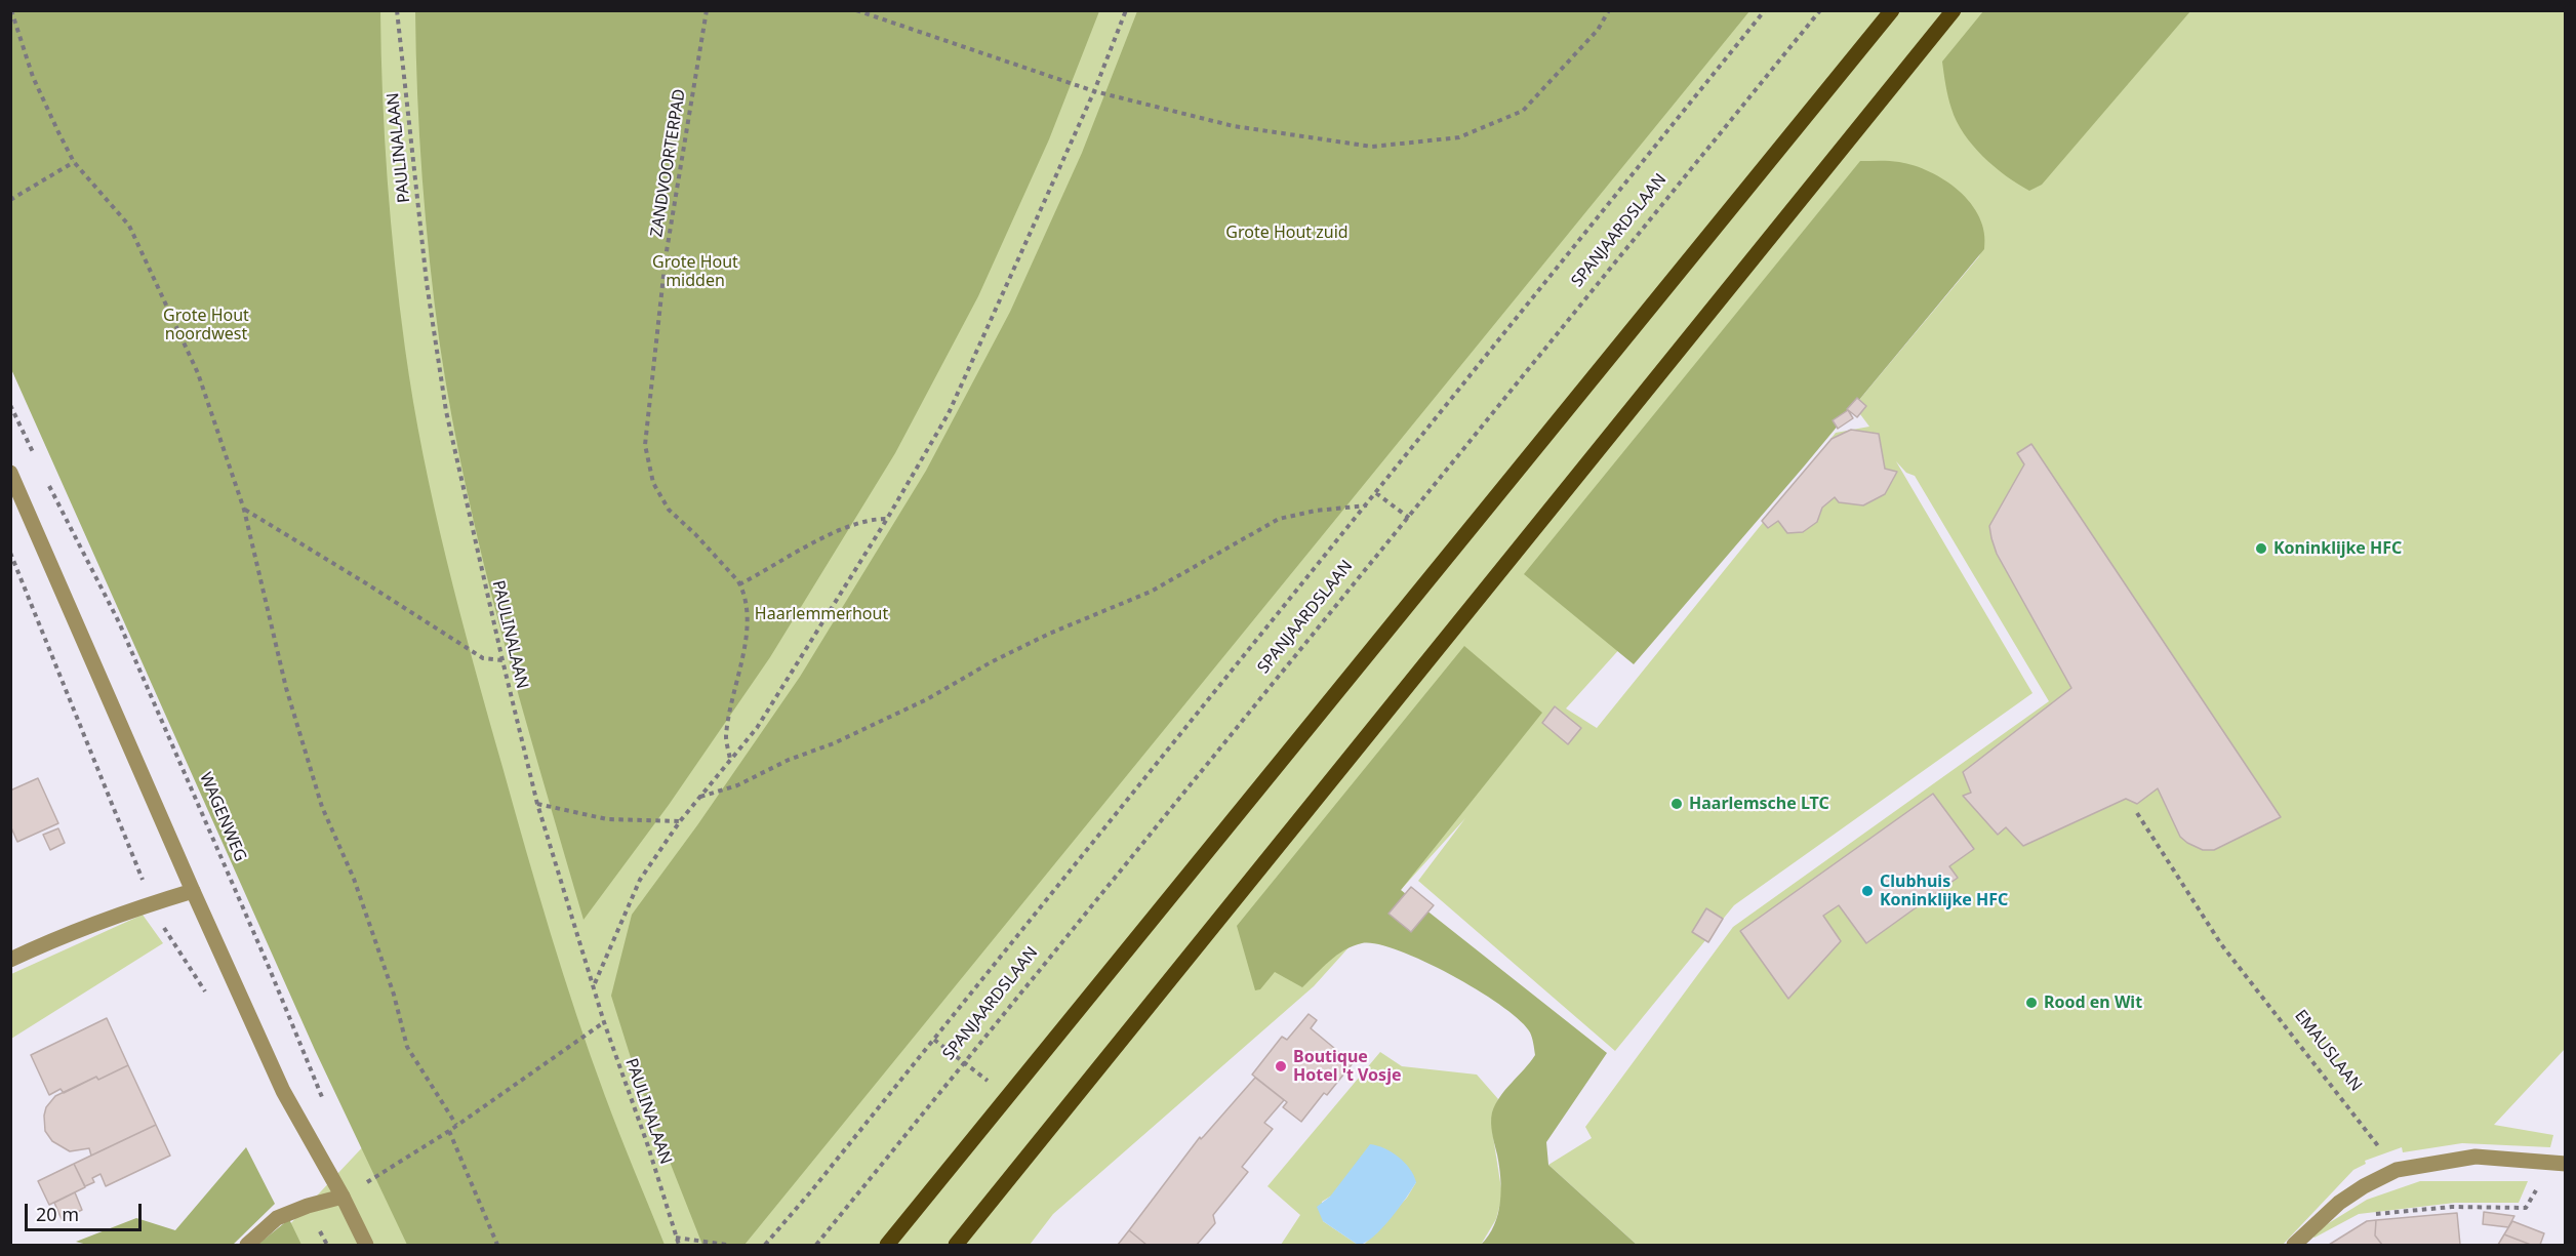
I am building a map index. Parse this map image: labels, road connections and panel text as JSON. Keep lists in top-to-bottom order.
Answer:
{
  "streets": {
    "path": [
      "PAULINALAAN",
      "ZANDVOORTERPAD",
      "SPANJAARDSLAAN",
      "WAGENWEG",
      "EMAUSLAAN"
    ]
  },
  "parks": [
    "Grote Hout zuid",
    "Grote Hout midden",
    "Grote Hout noordwest",
    "Haarlemmerhout"
  ],
  "places": [
    "Koninklijke HFC",
    "Haarlemsche LTC",
    "Clubhuis Koninklijke HFC",
    "Rood en Wit",
    "Boutique Hotel 't Vosje"
  ],
  "scale_bar": "20 m"
}
